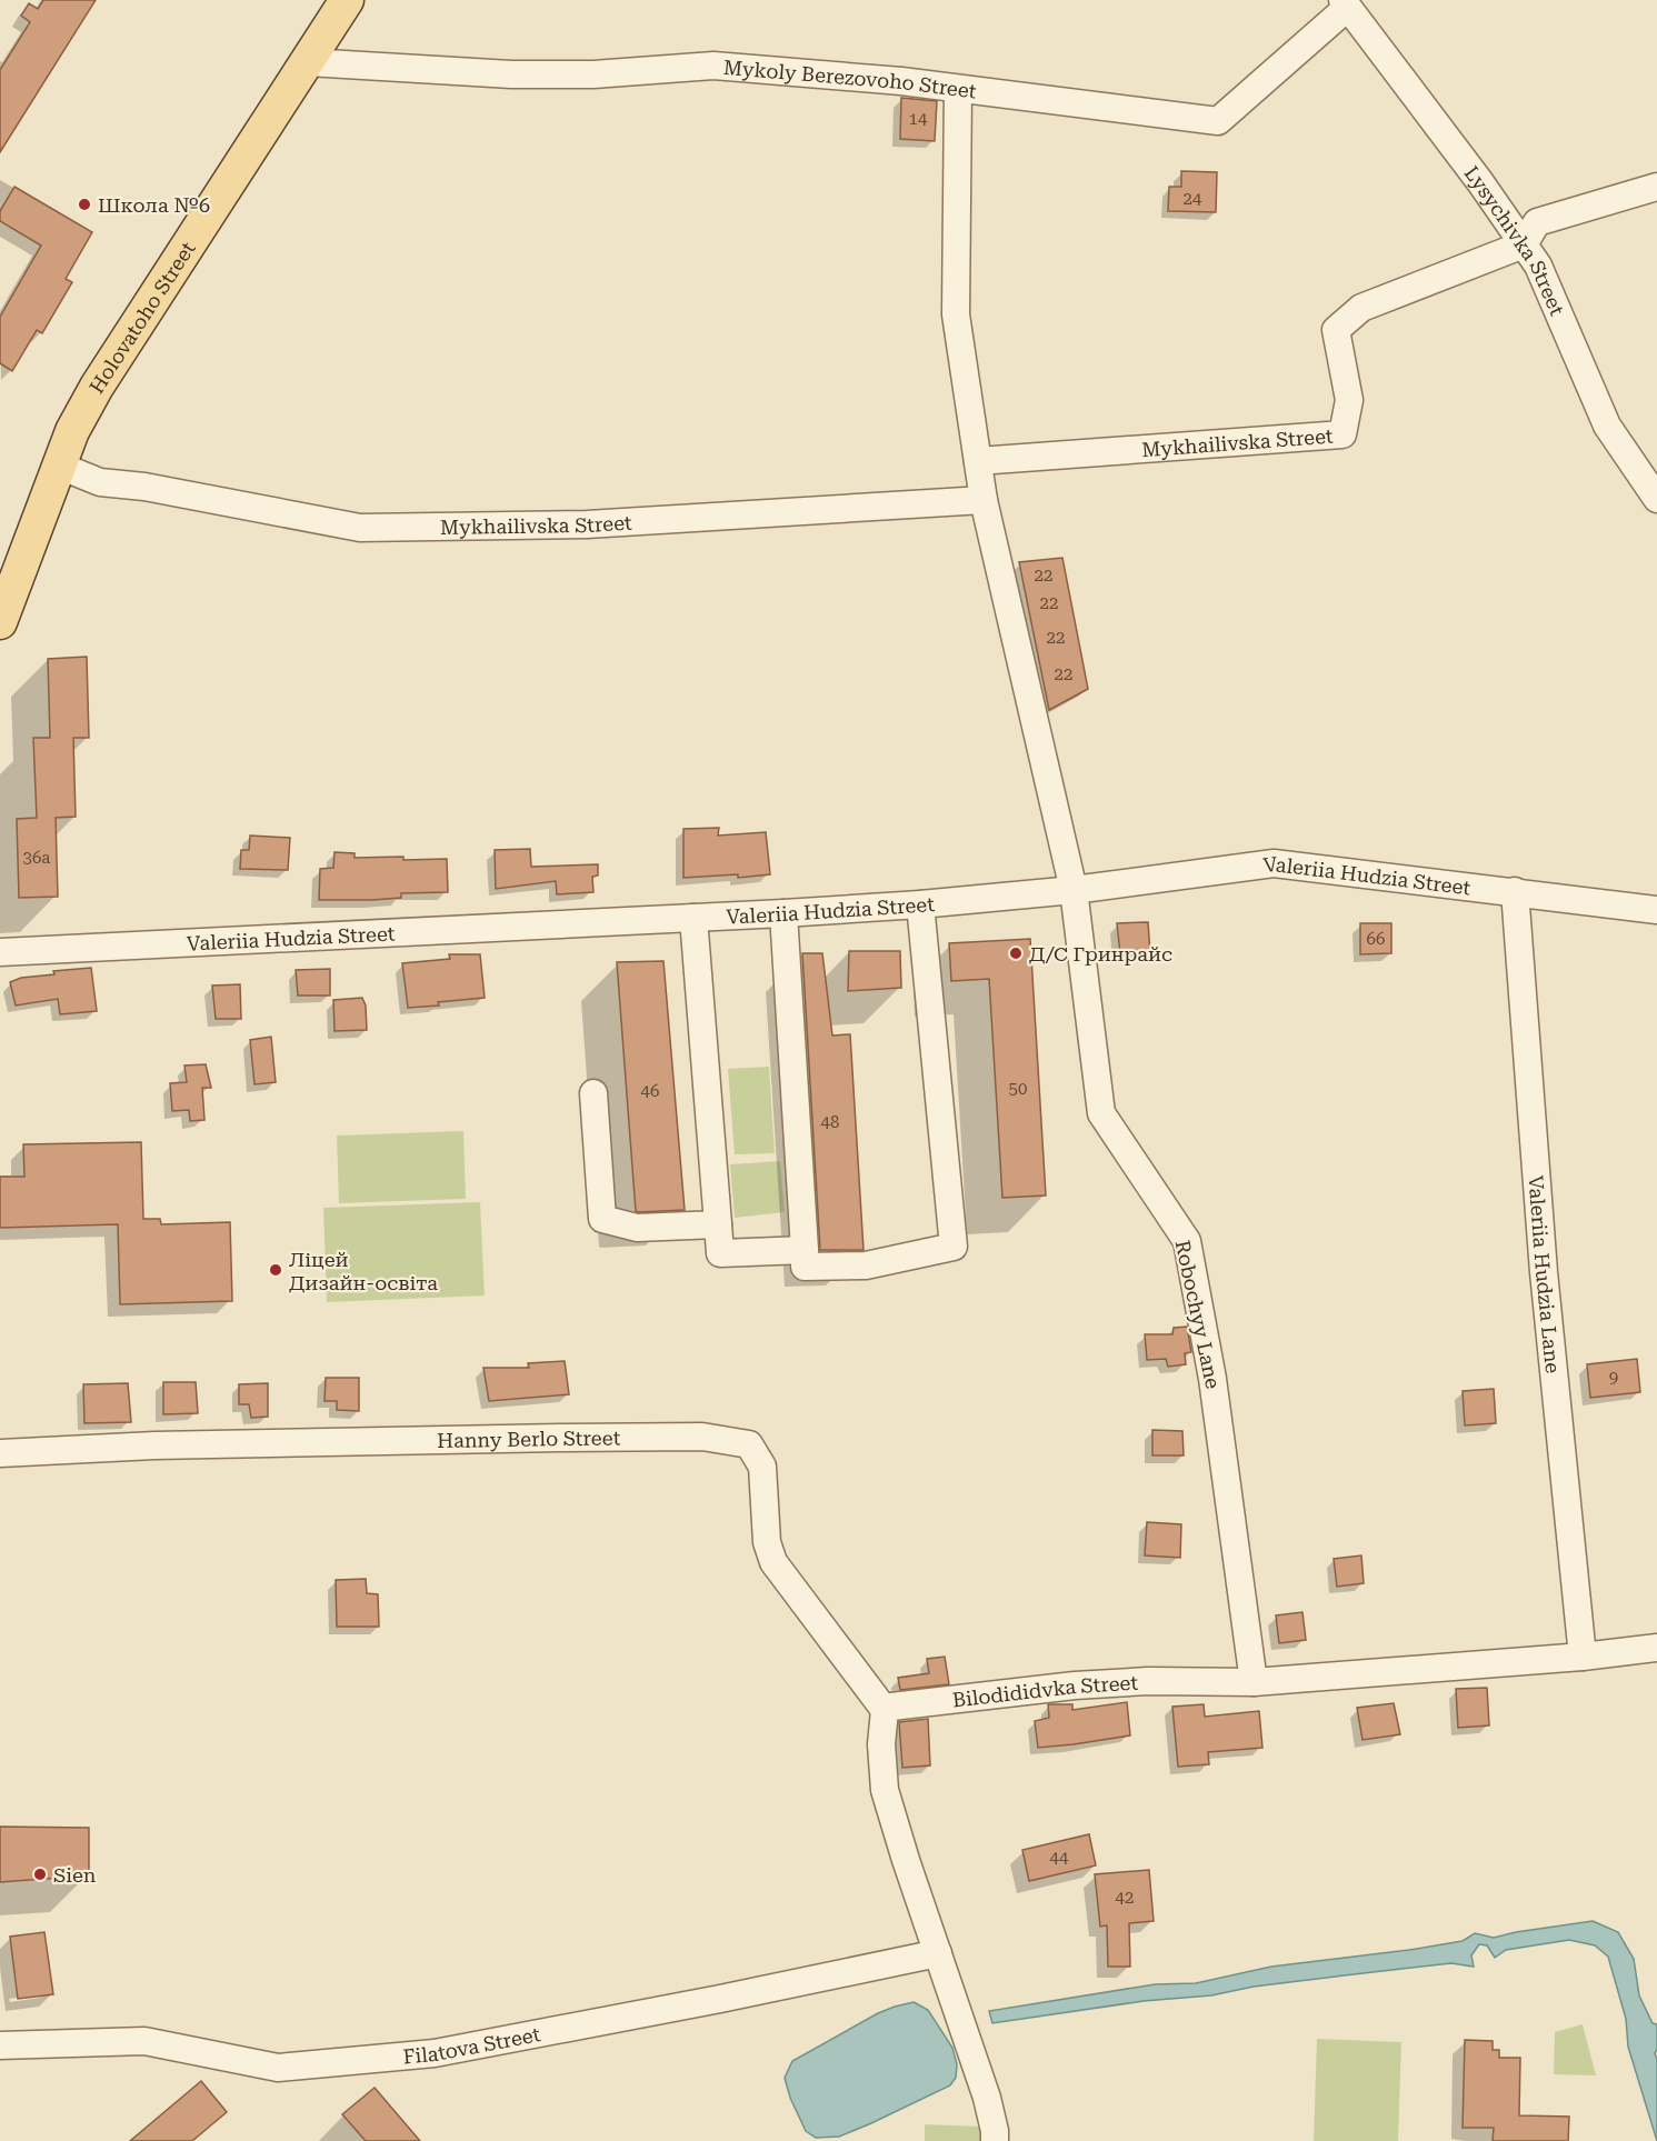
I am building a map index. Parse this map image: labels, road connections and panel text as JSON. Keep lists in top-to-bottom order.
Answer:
{
  "streets": {
    "main road": ["Holovatoho Street"],
    "street": [
      "Mykoly Berezovoho Street",
      "Lysychivka Street",
      "Mykhailivska Street",
      "Valeriia Hudzia Street",
      "Valeriia Hudzia Lane",
      "Robochyy Lane",
      "Hanny Berlo Street",
      "Bilodididvka Street",
      "Filatova Street"
    ]
  },
  "crossings": [
    ["Mykoly Berezovoho Street", "Lysychivka Street"],
    ["Mykoly Berezovoho Street", "Holovatoho Street"],
    ["Lysychivka Street", "Mykhailivska Street"],
    ["Holovatoho Street", "Mykhailivska Street"],
    ["Mykhailivska Street", "Robochyy Lane"],
    ["Valeriia Hudzia Street", "Valeriia Hudzia Lane"],
    ["Valeriia Hudzia Street", "Robochyy Lane"],
    ["Valeriia Hudzia Lane", "Bilodididvka Street"],
    ["Robochyy Lane", "Bilodididvka Street"],
    ["Hanny Berlo Street", "Bilodididvka Street"]
  ],
  "places": [
    "Школа №6",
    "Д/С Гринрайс",
    "Ліцей Дизайн-освіта",
    "Sien"
  ],
  "house_numbers": [
    "14",
    "24",
    "22",
    "22",
    "22",
    "22",
    "36а",
    "66",
    "50",
    "46",
    "48",
    "9",
    "44",
    "42"
  ]
}
